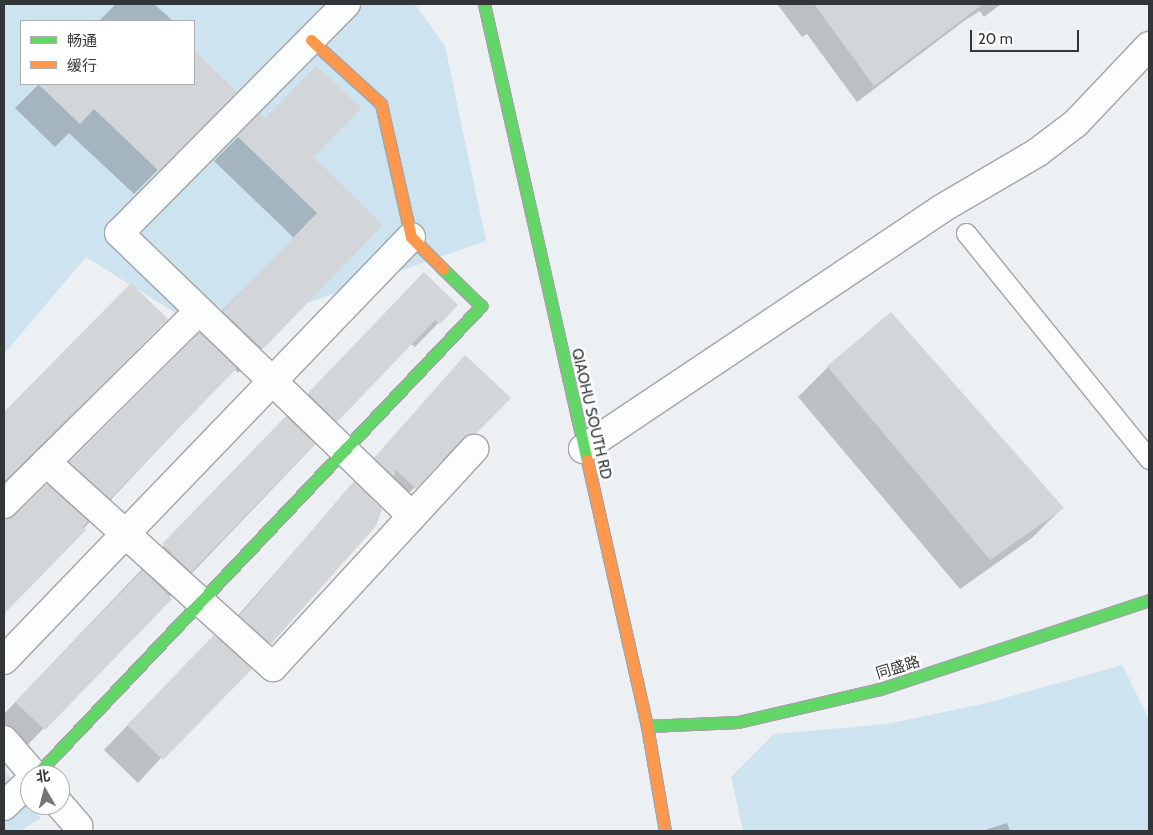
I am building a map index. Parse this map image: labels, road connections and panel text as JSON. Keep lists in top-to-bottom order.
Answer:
{
  "streets": {
    "street": ["QIAOHU SOUTH RD", "同盛路"]
  },
  "crossings": [
    ["QIAOHU SOUTH RD", "同盛路"]
  ],
  "legend": ["畅通", "缓行"],
  "scale_bar": "20 m",
  "north": "top"
}
